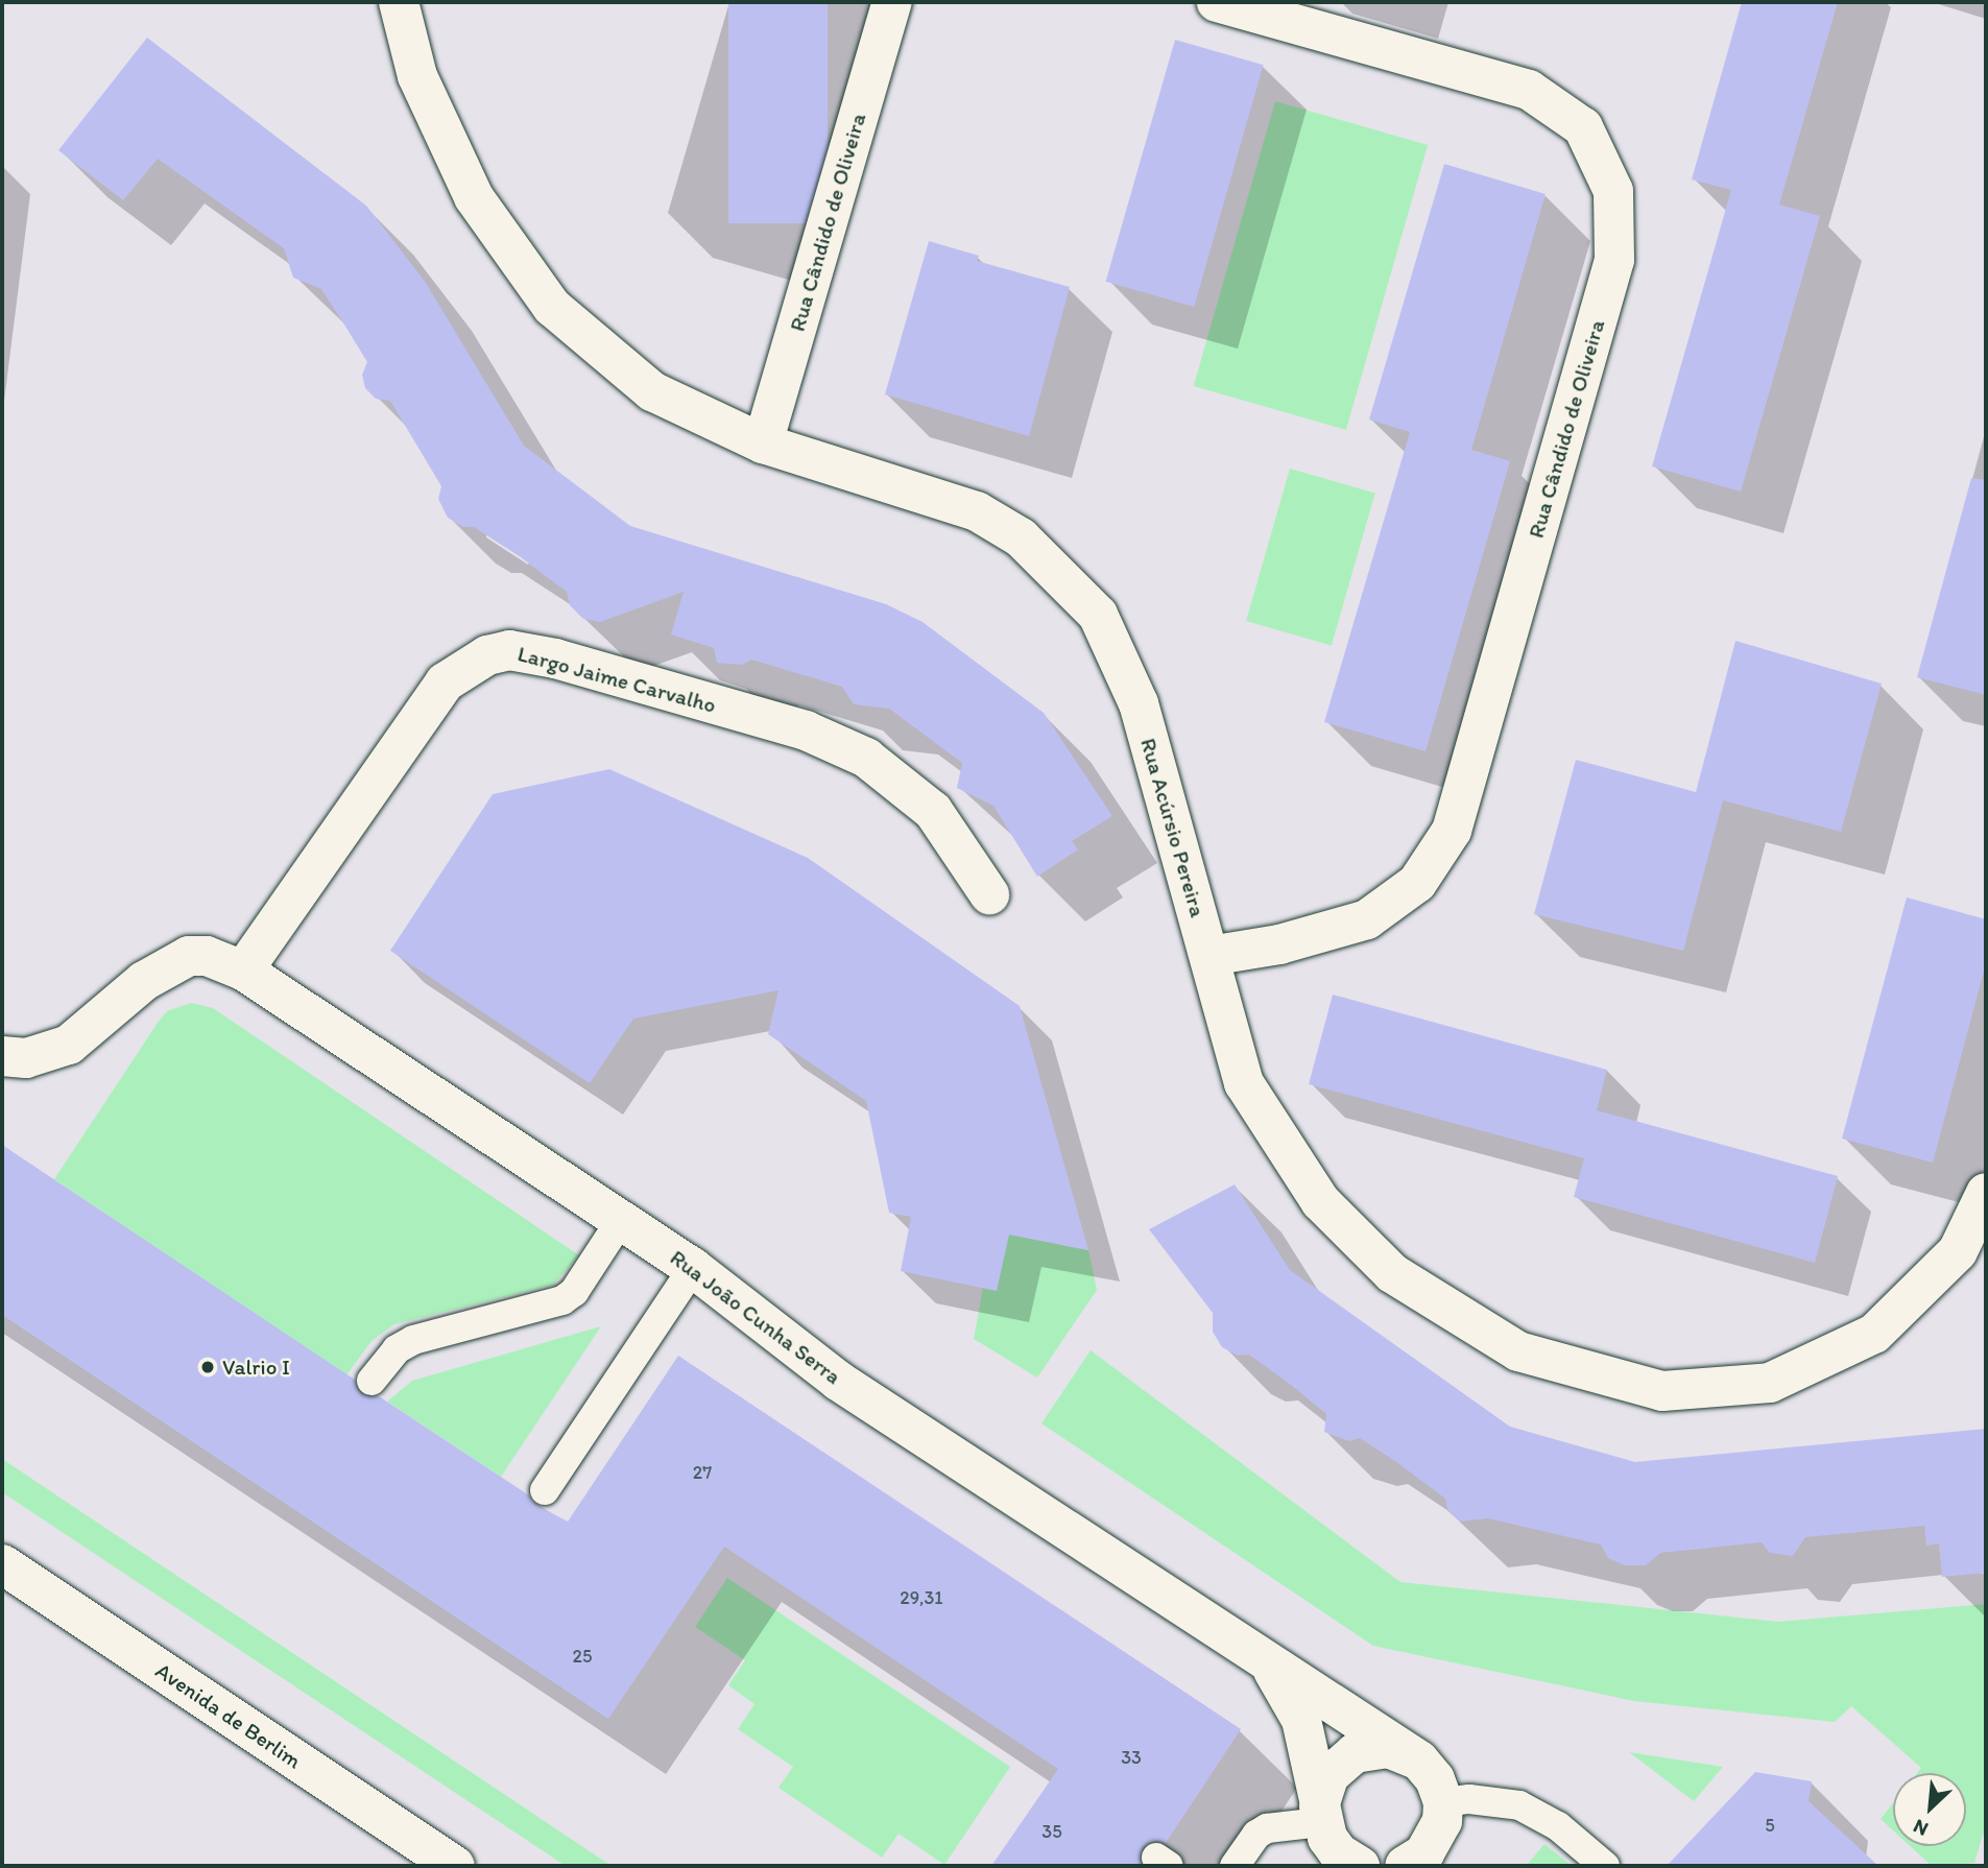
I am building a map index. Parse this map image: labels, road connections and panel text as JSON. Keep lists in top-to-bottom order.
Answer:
{
  "streets": {
    "street": [
      "Rua Cândido de Oliveira",
      "Largo Jaime Carvalho",
      "Rua Acúrsio Pereira",
      "Rua João Cunha Serra",
      "Avenida de Berlim"
    ]
  },
  "crossings": [
    ["Rua Cândido de Oliveira", "Rua Acúrsio Pereira"],
    ["Largo Jaime Carvalho", "Rua João Cunha Serra"]
  ],
  "places": ["Valrio I"],
  "house_numbers": [
    "27",
    "29,31",
    "25",
    "33",
    "5",
    "35"
  ],
  "north": "bottom left"
}
